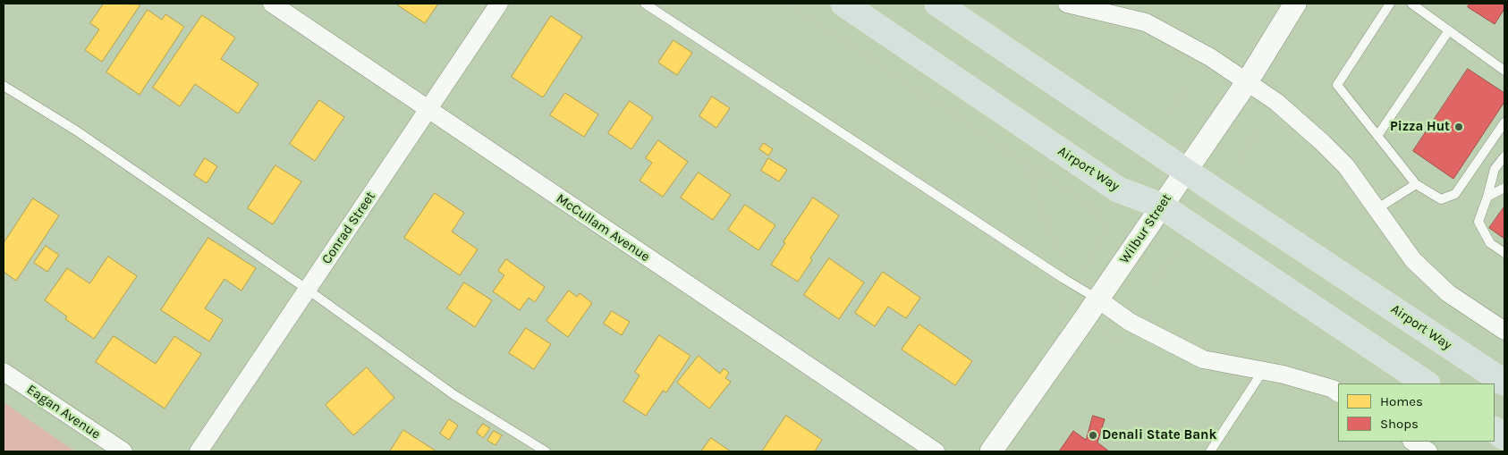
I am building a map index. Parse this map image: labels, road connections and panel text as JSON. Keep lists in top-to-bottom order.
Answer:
{
  "streets": {
    "main road": ["Airport Way"],
    "street": [
      "Conrad Street",
      "McCullam Avenue",
      "Wilbur Street",
      "Eagan Avenue"
    ]
  },
  "crossings": [
    ["Airport Way", "Wilbur Street"],
    ["Conrad Street", "McCullam Avenue"]
  ],
  "places": ["Pizza Hut", "Denali State Bank"],
  "legend": ["Homes", "Shops"]
}
